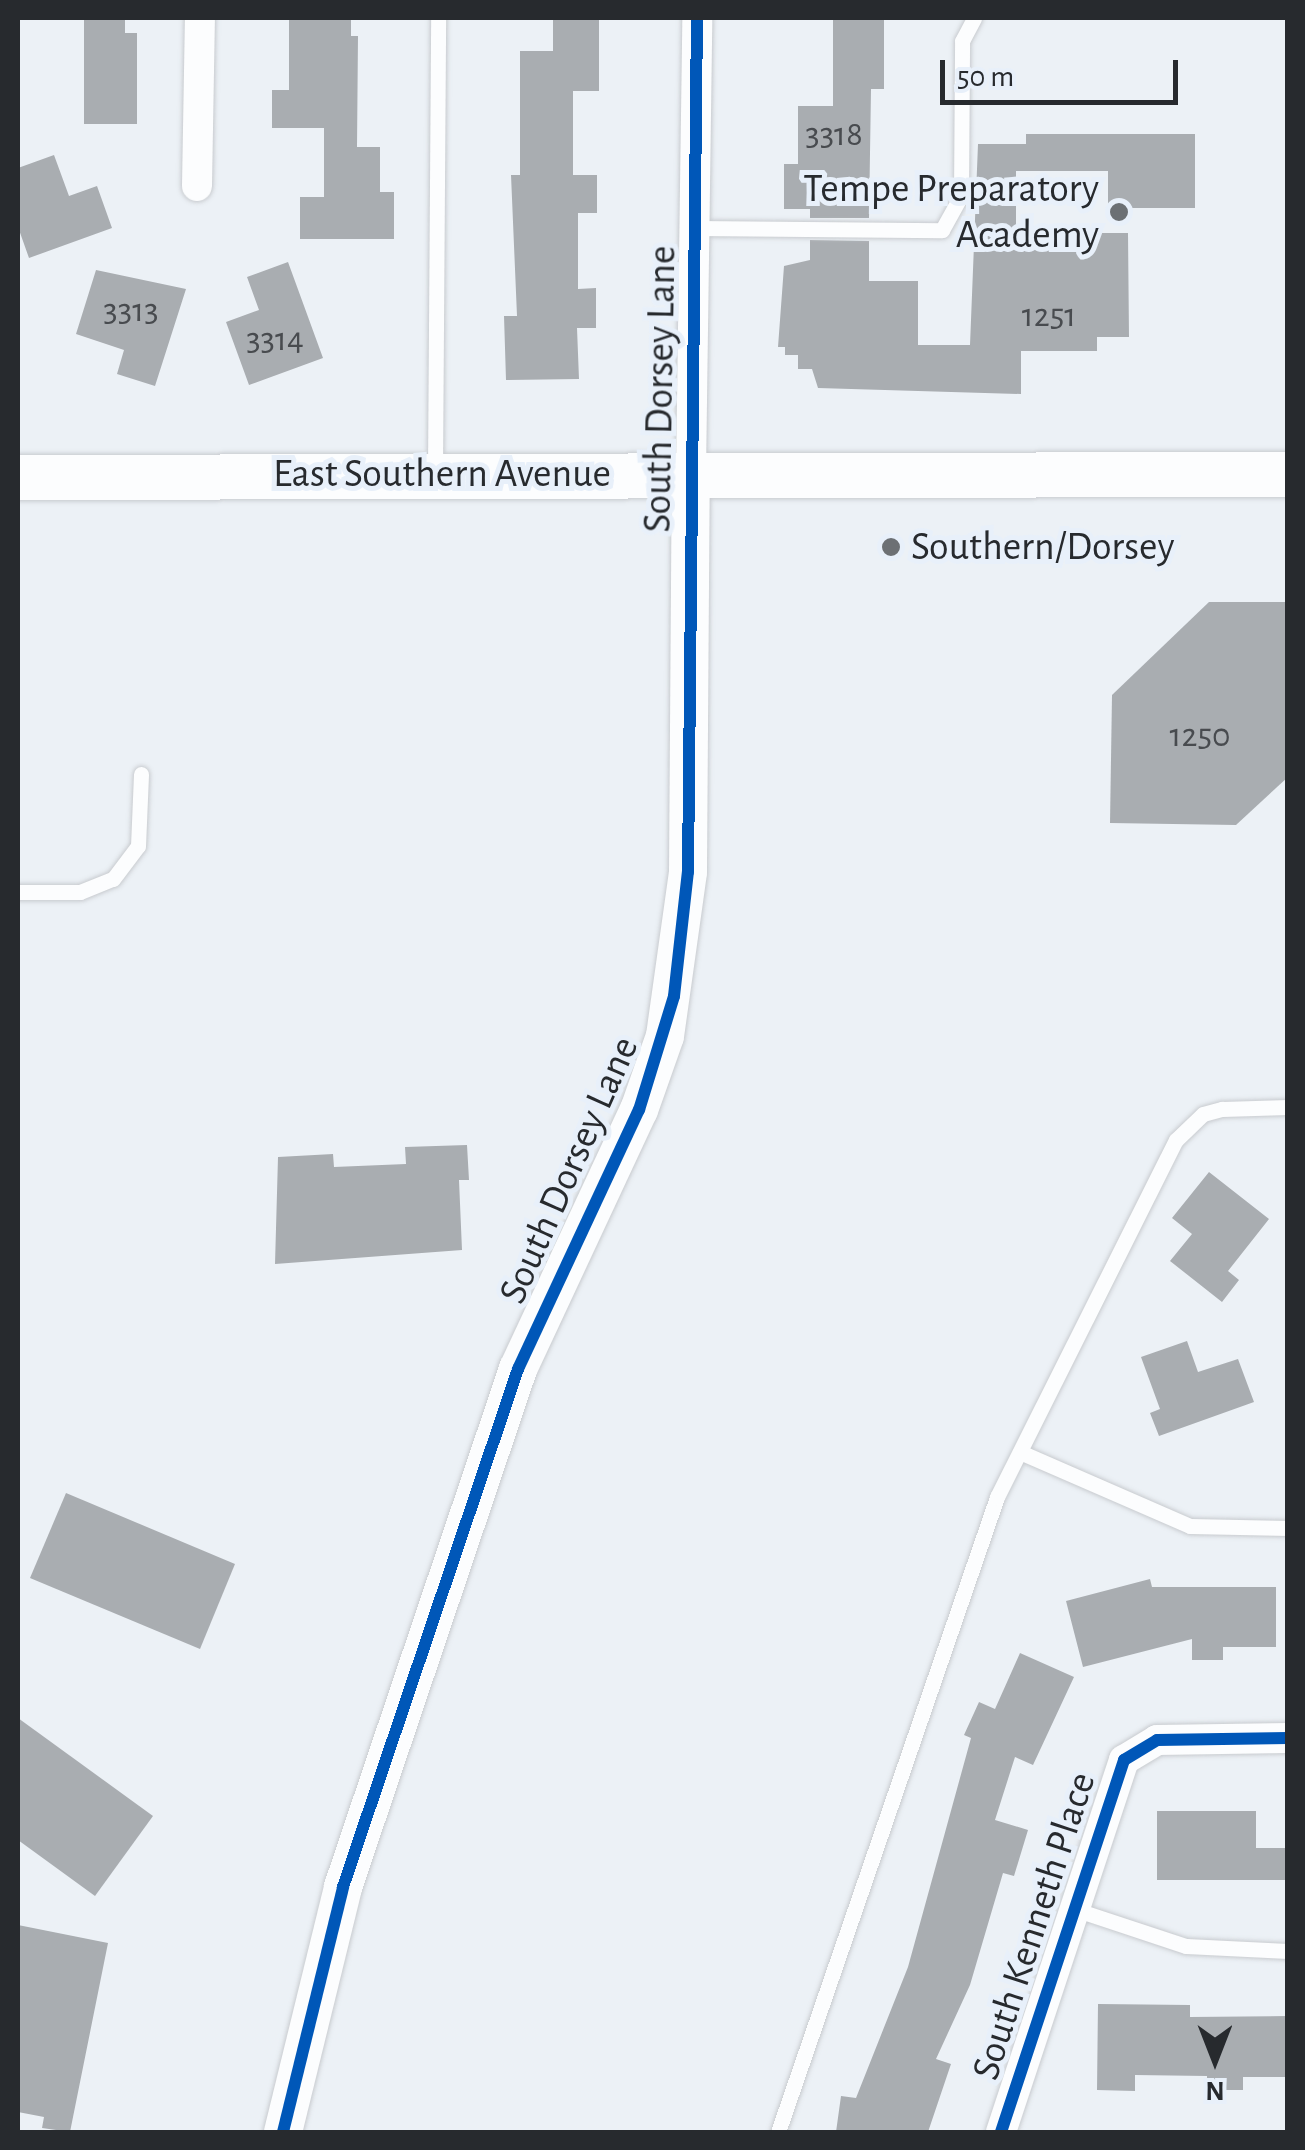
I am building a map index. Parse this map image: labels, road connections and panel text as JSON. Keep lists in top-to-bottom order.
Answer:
{
  "streets": {
    "main road": ["East Southern Avenue"],
    "street": ["South Dorsey Lane", "South Kenneth Place"]
  },
  "crossings": [
    ["South Dorsey Lane", "East Southern Avenue"]
  ],
  "places": ["Tempe Preparatory Academy", "Southern/Dorsey"],
  "house_numbers": [
    "3318",
    "3313",
    "1251",
    "3314",
    "1250"
  ],
  "scale_bar": "50 m",
  "north": "bottom"
}
